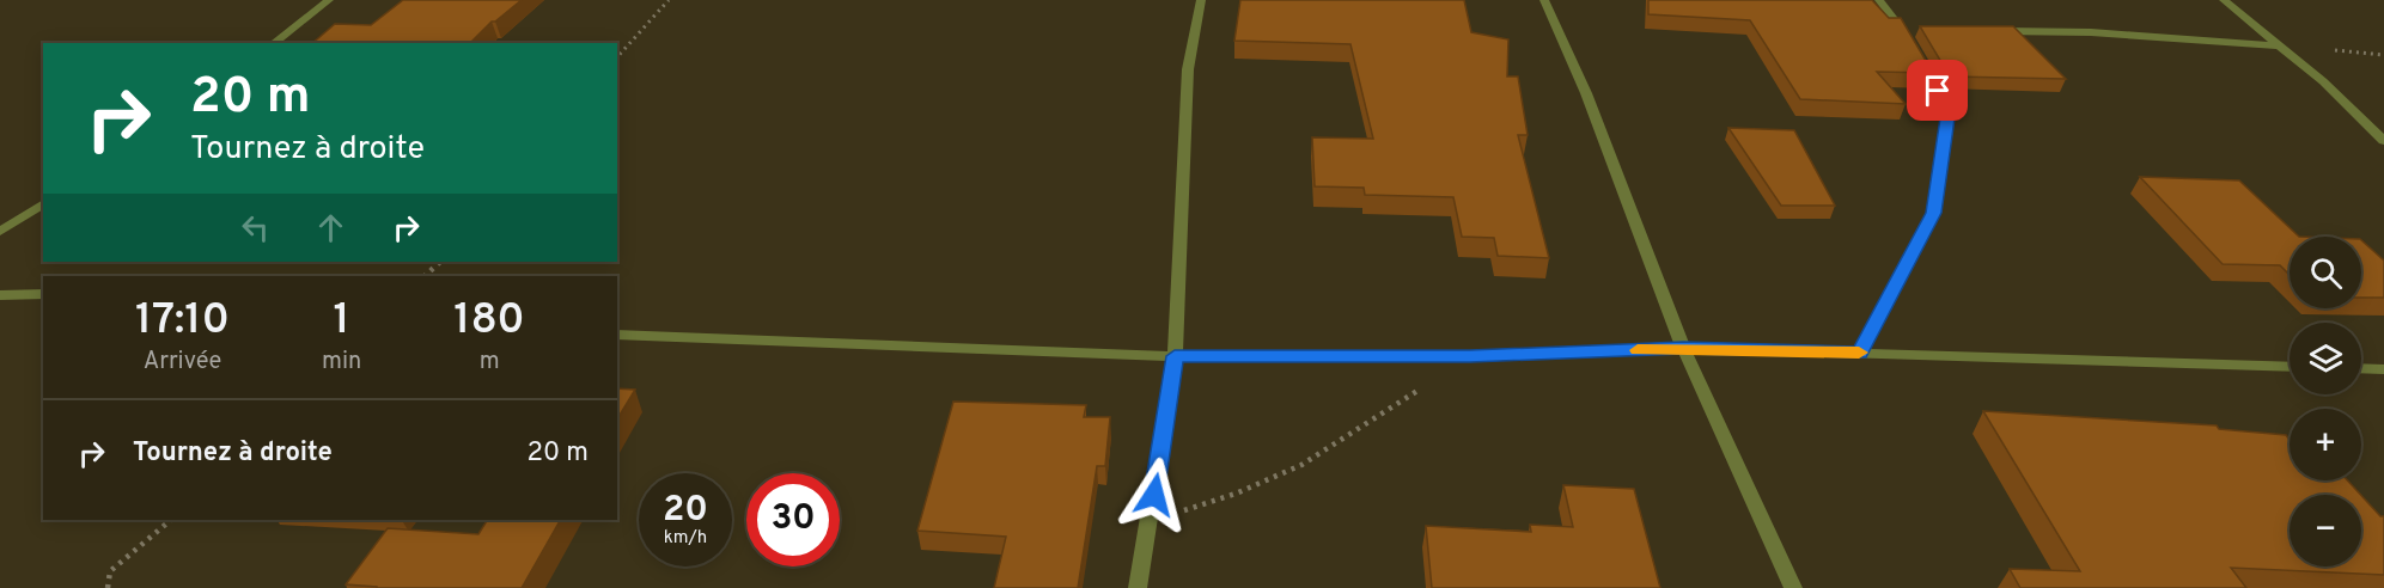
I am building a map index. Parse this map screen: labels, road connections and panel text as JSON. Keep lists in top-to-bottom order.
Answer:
{
  "page": {
    "turn": ["20 m", "Tournez à droite"],
    "map_buttons": ["+", "−"],
    "eta": [
      "17:10",
      "Arrivée",
      "1",
      "min",
      "180",
      "m"
    ],
    "list": [
      {
        "name": "Tournez à droite",
        "value": "20 m"
      }
    ],
    "speed": "20 km/h",
    "limit": "30"
  }
}
